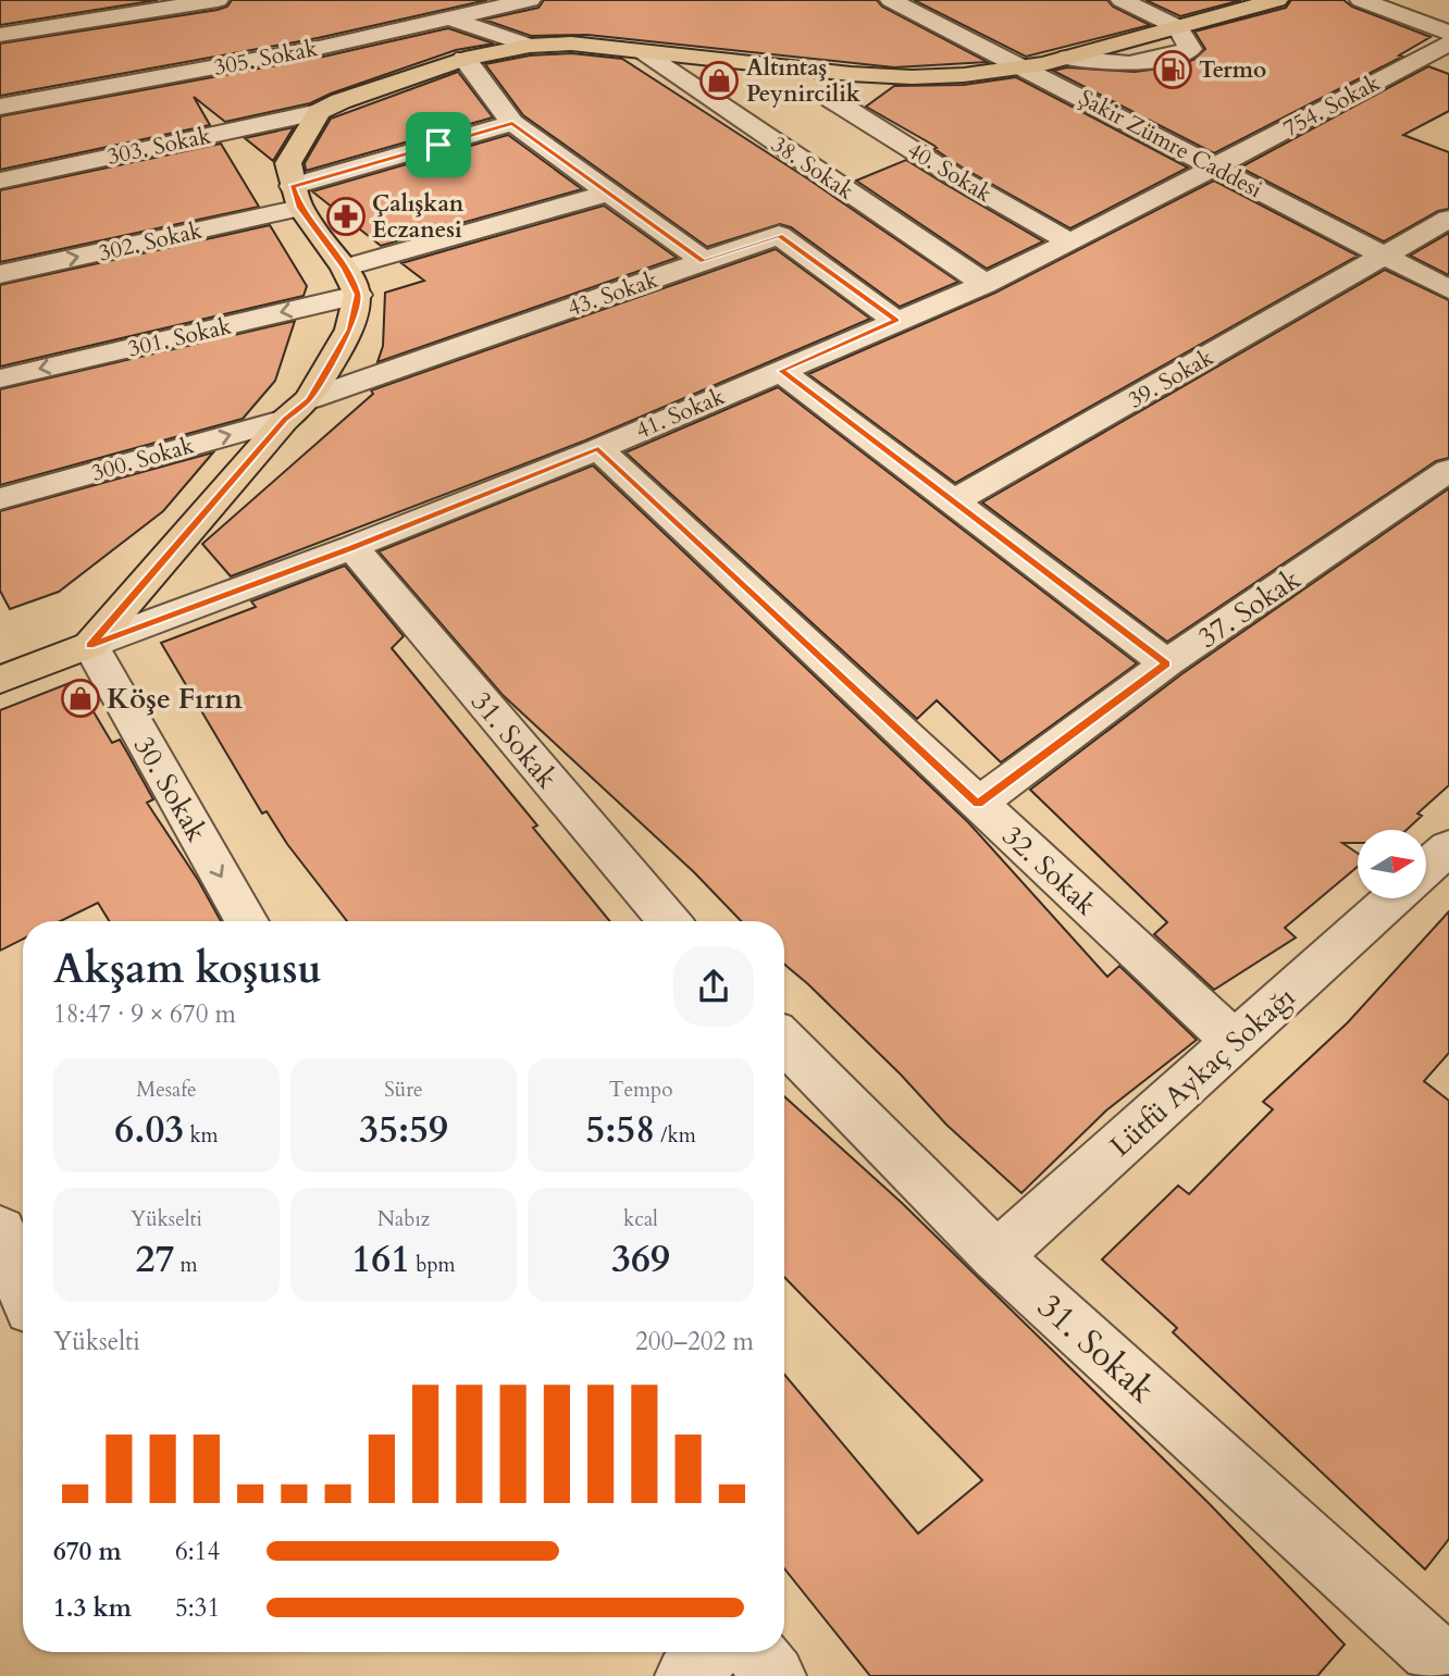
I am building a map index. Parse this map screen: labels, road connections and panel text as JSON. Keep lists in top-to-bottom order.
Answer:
{
  "streets": {
    "street": [
      "305. Sokak",
      "754. Sokak",
      "Şakir Zümre Caddesi",
      "303. Sokak",
      "38. Sokak",
      "40. Sokak",
      "302. Sokak",
      "43. Sokak",
      "301. Sokak",
      "39. Sokak",
      "41. Sokak",
      "300. Sokak",
      "37. Sokak",
      "31. Sokak",
      "30. Sokak",
      "32. Sokak",
      "Lütfü Aykaç Sokağı"
    ]
  },
  "crossings": [
    ["754. Sokak", "Şakir Zümre Caddesi"],
    ["754. Sokak", "41. Sokak"],
    ["Şakir Zümre Caddesi", "39. Sokak"],
    ["Şakir Zümre Caddesi", "41. Sokak"],
    ["38. Sokak", "41. Sokak"],
    ["40. Sokak", "41. Sokak"],
    ["43. Sokak", "41. Sokak"],
    ["43. Sokak", "300. Sokak"],
    ["41. Sokak", "31. Sokak"],
    ["41. Sokak", "30. Sokak"],
    ["41. Sokak", "32. Sokak"],
    ["37. Sokak", "32. Sokak"],
    ["31. Sokak", "Lütfü Aykaç Sokağı"],
    ["32. Sokak", "Lütfü Aykaç Sokağı"]
  ],
  "one_way": ["300. Sokak", "30. Sokak"],
  "places": {
    "fuel station": ["Termo"],
    "shop": ["Altıntaş Peynircilik", "Köşe Fırın"],
    "pharmacy": ["Çalışkan Eczanesi"]
  },
  "north": "right",
  "page": {
    "heading": ["Akşam koşusu", "18:47 · 9 × 670 m"],
    "stats": [
      ["Mesafe", "6.03 km"],
      ["Süre", "35:59"],
      ["Tempo", "5:58 /km"],
      ["Yükselti", "27 m"],
      ["Nabız", "161 bpm"],
      ["kcal", "369"]
    ],
    "chart": ["Yükselti", "200–202 m"],
    "list": [
      {
        "name": "670 m",
        "note": "6:14"
      },
      {
        "name": "1.3 km",
        "note": "5:31"
      }
    ]
  }
}
